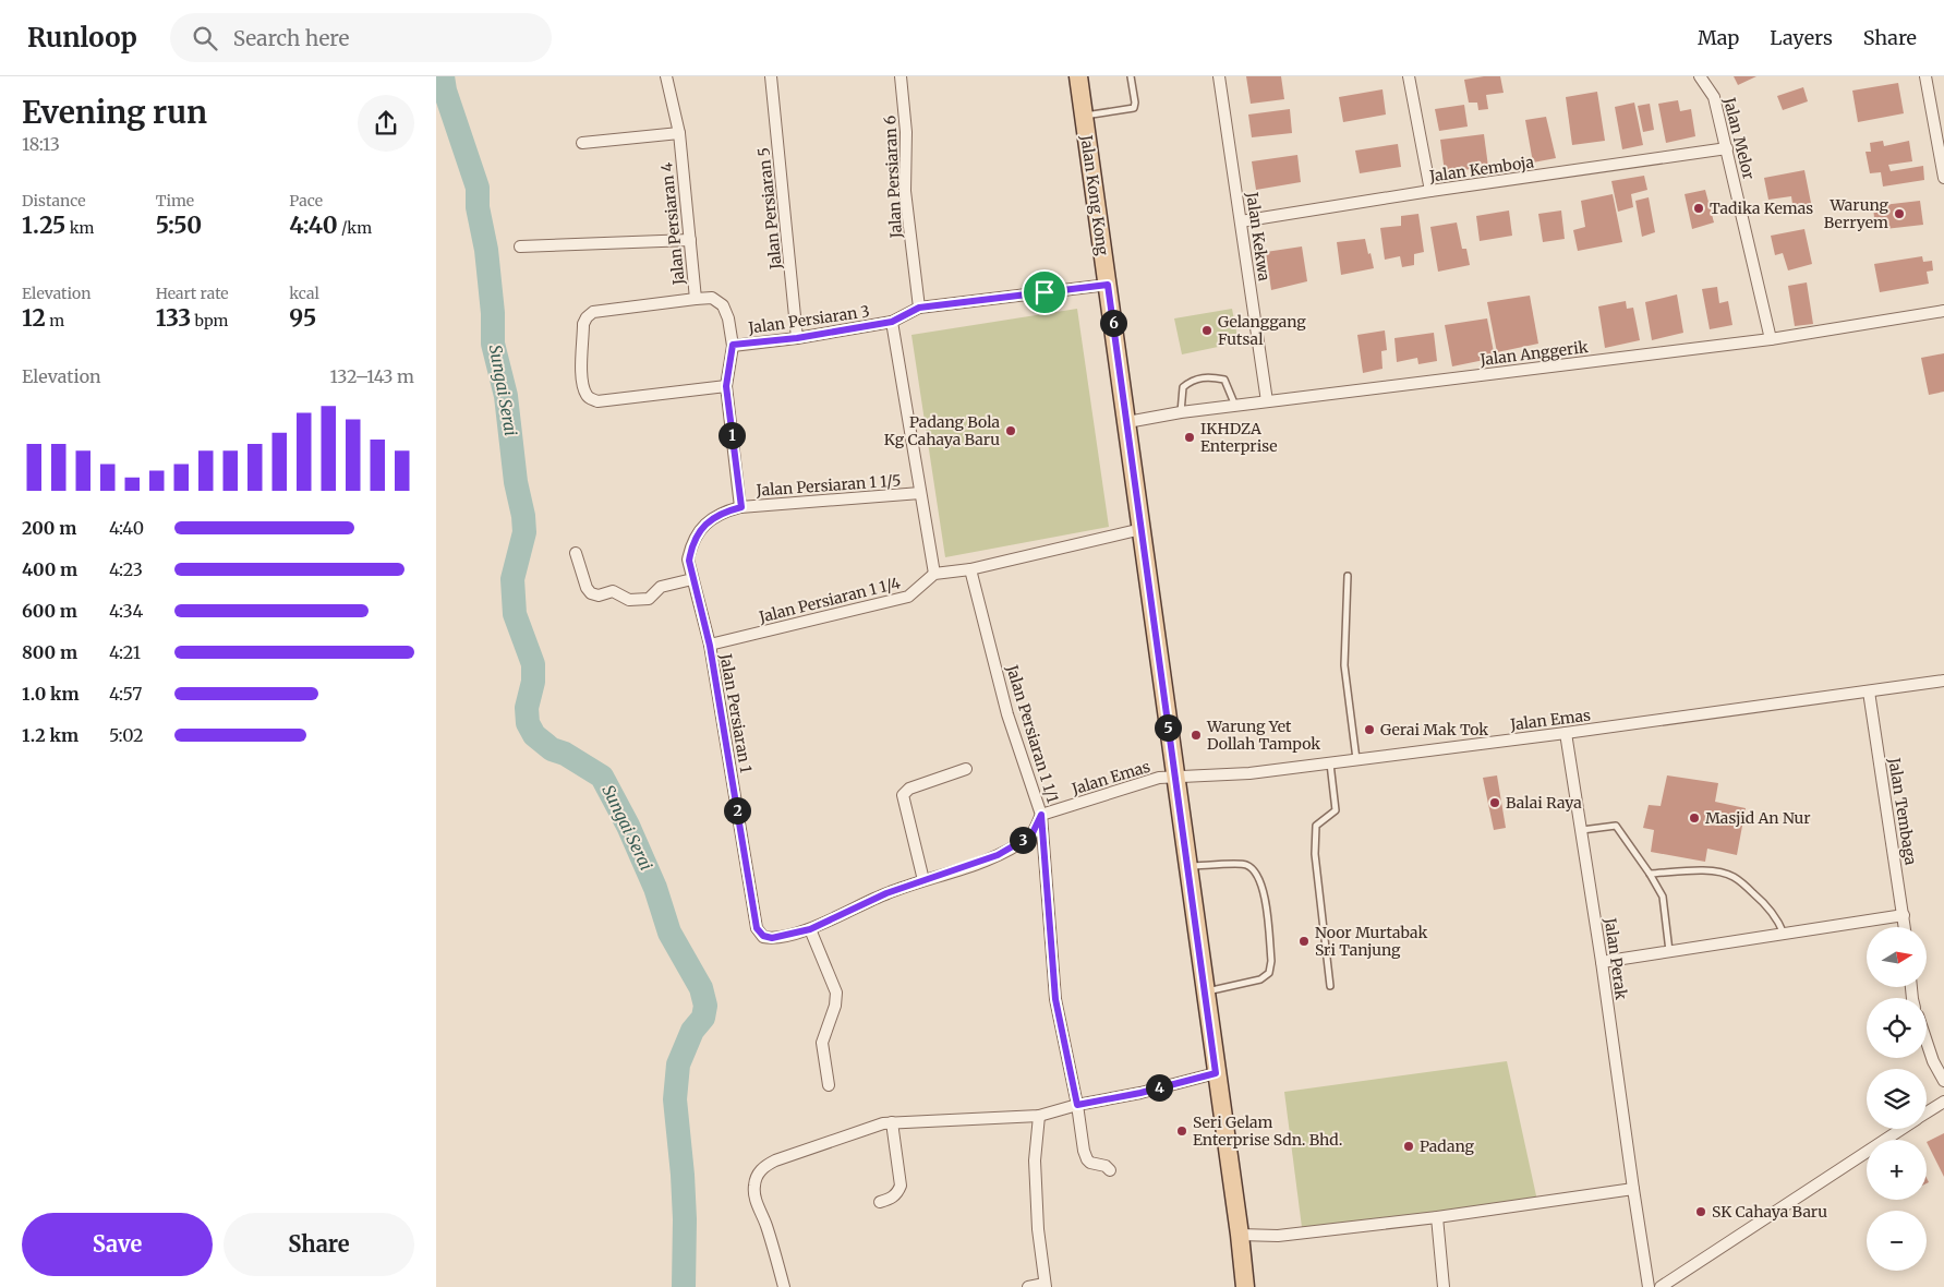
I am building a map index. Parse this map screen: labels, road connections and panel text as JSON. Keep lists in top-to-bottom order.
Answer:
{
  "streets": {
    "main road": ["Jalan Kong Kong"],
    "street": [
      "Jalan Melor",
      "Jalan Kemboja",
      "Jalan Persiaran 6",
      "Jalan Persiaran 5",
      "Jalan Persiaran 4",
      "Jalan Kekwa",
      "Jalan Persiaran 3",
      "Jalan Anggerik",
      "Jalan Persiaran 1 1/5",
      "Jalan Persiaran 1 1/4",
      "Jalan Persiaran 1",
      "Jalan Emas",
      "Jalan Persiaran 1 1/1",
      "Jalan Tembaga",
      "Jalan Perak"
    ]
  },
  "crossings": [
    ["Jalan Melor", "Jalan Kemboja"],
    ["Jalan Melor", "Jalan Anggerik"],
    ["Jalan Kemboja", "Jalan Kekwa"],
    ["Jalan Persiaran 6", "Jalan Persiaran 3"],
    ["Jalan Kong Kong", "Jalan Anggerik"],
    ["Jalan Kong Kong", "Jalan Emas"],
    ["Jalan Persiaran 5", "Jalan Persiaran 3"],
    ["Jalan Persiaran 4", "Jalan Persiaran 3"],
    ["Jalan Persiaran 4", "Jalan Persiaran 1 1/5"],
    ["Jalan Kekwa", "Jalan Anggerik"],
    ["Jalan Persiaran 1 1/5", "Jalan Persiaran 1"],
    ["Jalan Persiaran 1 1/4", "Jalan Persiaran 1"],
    ["Jalan Emas", "Jalan Persiaran 1 1/1"],
    ["Jalan Emas", "Jalan Tembaga"],
    ["Jalan Emas", "Jalan Perak"]
  ],
  "water": ["Sungai Serai"],
  "places": [
    "Tadika Kemas",
    "Warung Berryem",
    "Gelanggang Futsal",
    "Padang Bola Kg Cahaya Baru",
    "IKHDZA Enterprise",
    "Gerai Mak Tok",
    "Warung Yet Dollah Tampok",
    "Balai Raya",
    "Masjid An Nur",
    "Noor Murtabak Sri Tanjung",
    "Seri Gelam Enterprise Sdn. Bhd.",
    "Padang",
    "SK Cahaya Baru"
  ],
  "north": "right",
  "page": {
    "header": "Runloop",
    "search": "Search here",
    "nav": ["Map", "Layers", "Share"],
    "heading": ["Evening run", "18:13"],
    "stats": [
      ["Distance", "1.25 km"],
      ["Time", "5:50"],
      ["Pace", "4:40 /km"],
      ["Elevation", "12 m"],
      ["Heart rate", "133 bpm"],
      ["kcal", "95"]
    ],
    "pins": [
      "6",
      "1",
      "5",
      "2",
      "3",
      "4"
    ],
    "chart": ["Elevation", "132–143 m"],
    "list": [
      {
        "name": "200 m",
        "note": "4:40"
      },
      {
        "name": "400 m",
        "note": "4:23"
      },
      {
        "name": "600 m",
        "note": "4:34"
      },
      {
        "name": "800 m",
        "note": "4:21"
      },
      {
        "name": "1.0 km",
        "note": "4:57"
      },
      {
        "name": "1.2 km",
        "note": "5:02"
      }
    ],
    "map_buttons": ["+", "−"],
    "buttons": ["Save", "Share"]
  }
}
